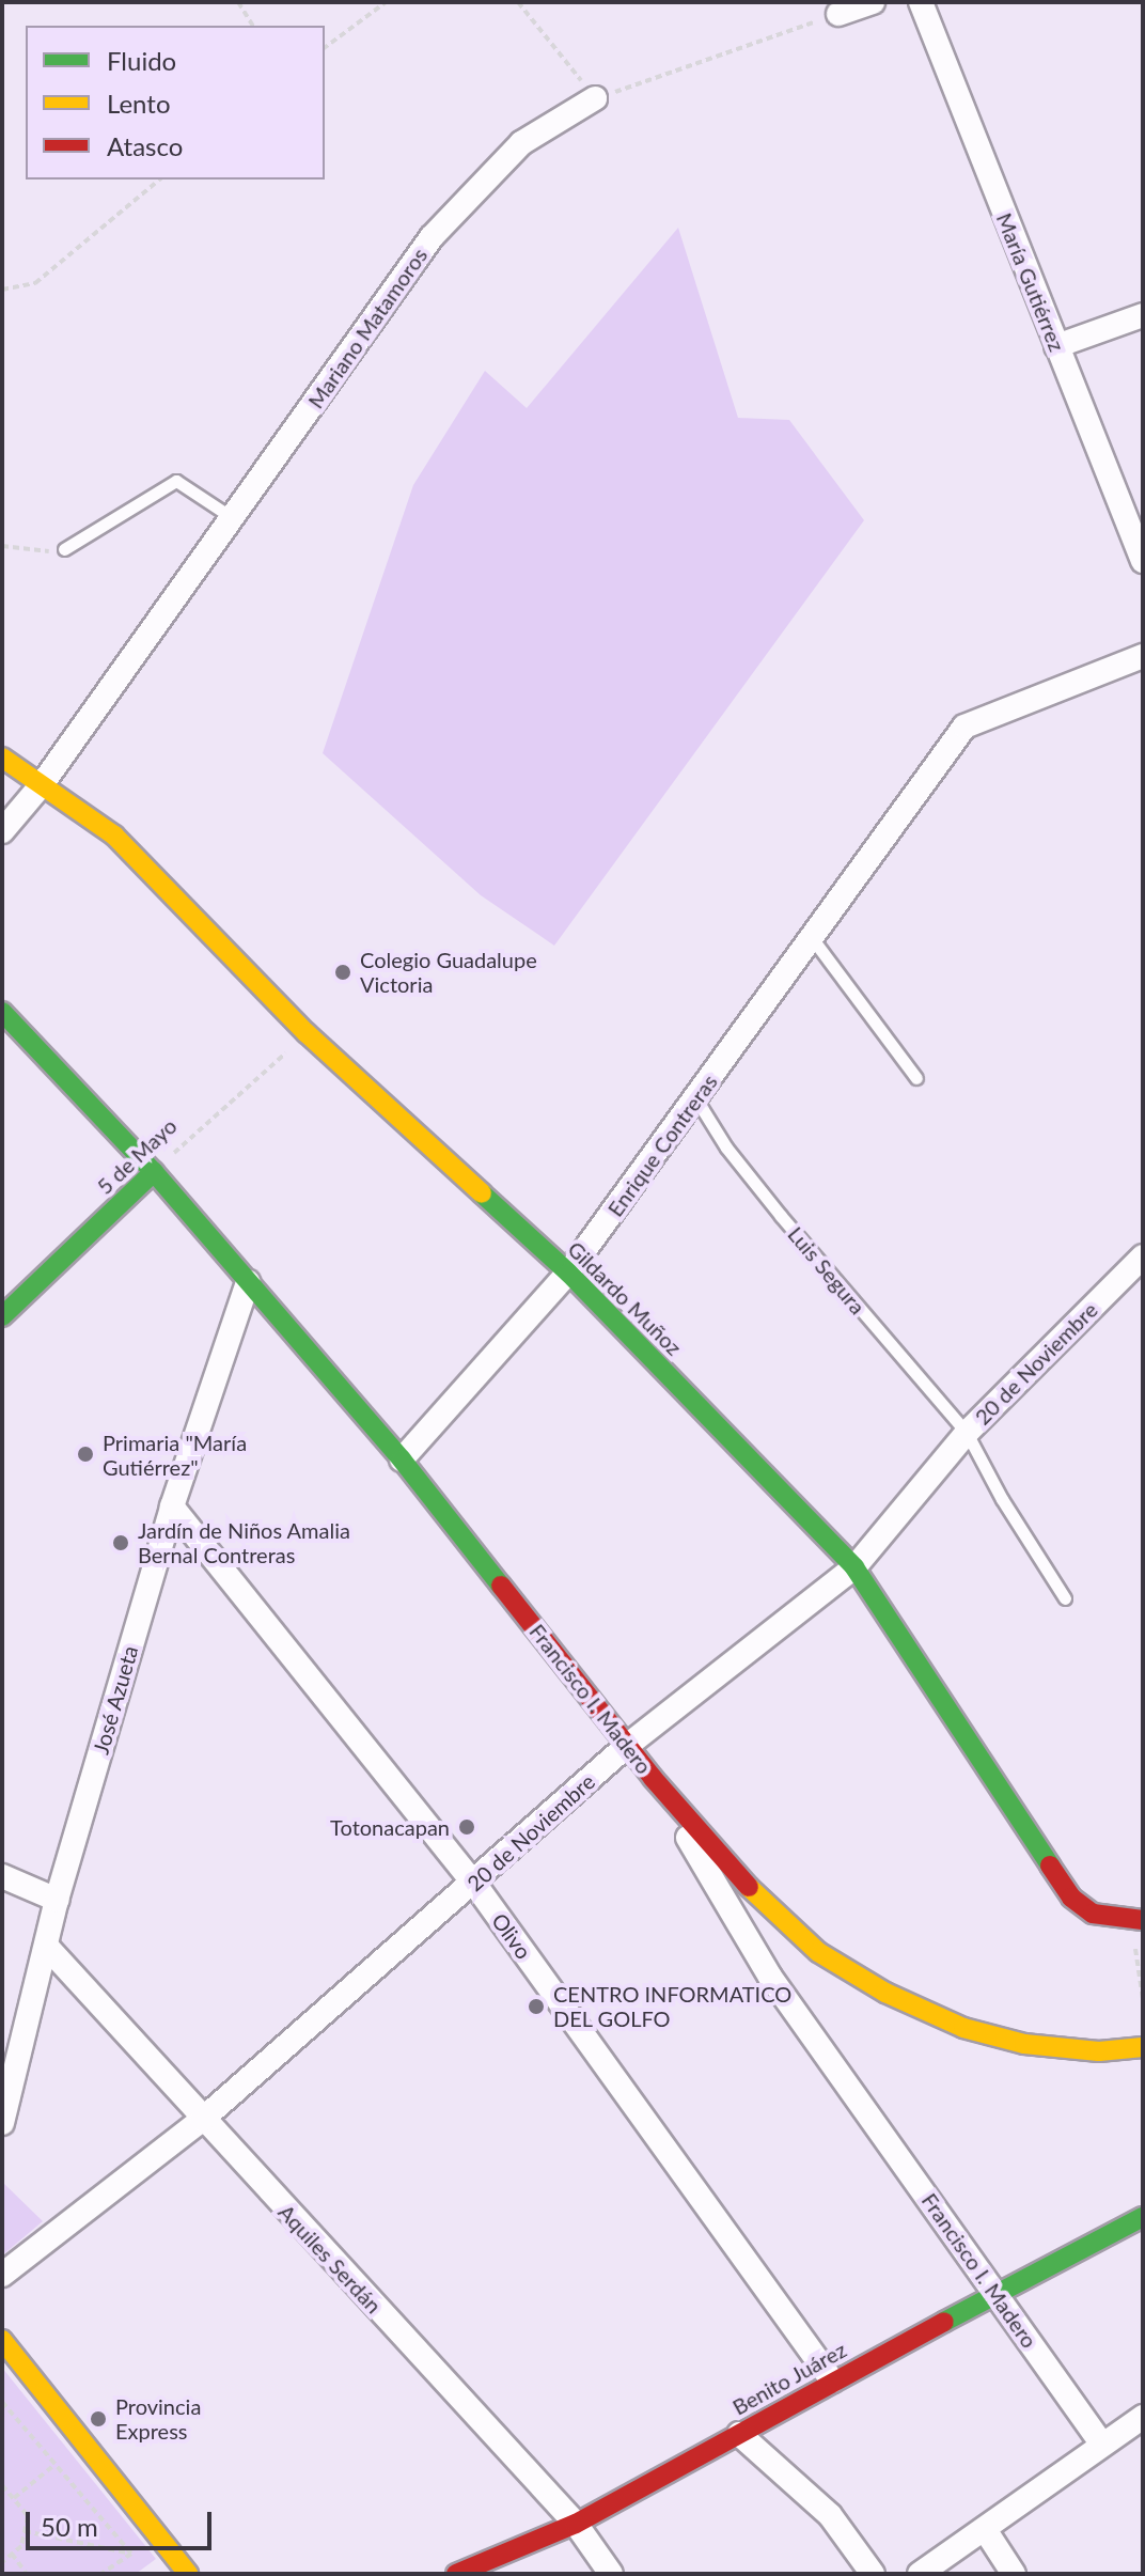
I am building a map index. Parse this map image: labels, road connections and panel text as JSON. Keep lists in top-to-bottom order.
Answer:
{
  "streets": {
    "street": [
      "María Gutiérrez",
      "Mariano Matamoros",
      "Enrique Contreras",
      "5 de Mayo",
      "Gildardo Muñoz",
      "20 de Noviembre",
      "Francisco I. Madero",
      "José Azueta",
      "Olivo",
      "Aquiles Serdán",
      "Benito Juárez"
    ],
    "lane": ["Luis Segura"]
  },
  "crossings": [
    ["Mariano Matamoros", "Gildardo Muñoz"],
    ["Enrique Contreras", "Luis Segura"],
    ["Enrique Contreras", "Gildardo Muñoz"],
    ["Enrique Contreras", "Francisco I. Madero"],
    ["5 de Mayo", "Gildardo Muñoz"],
    ["5 de Mayo", "Francisco I. Madero"],
    ["Luis Segura", "20 de Noviembre"],
    ["Gildardo Muñoz", "20 de Noviembre"],
    ["20 de Noviembre", "Francisco I. Madero"],
    ["20 de Noviembre", "Olivo"],
    ["20 de Noviembre", "Aquiles Serdán"],
    ["Francisco I. Madero", "José Azueta"],
    ["Francisco I. Madero", "Benito Juárez"],
    ["José Azueta", "Olivo"],
    ["José Azueta", "Aquiles Serdán"],
    ["Olivo", "Benito Juárez"],
    ["Aquiles Serdán", "Benito Juárez"]
  ],
  "places": [
    "Colegio Guadalupe Victoria",
    "Primaria \"María Gutiérrez\"",
    "Jardín de Niños Amalia Bernal Contreras",
    "Totonacapan",
    "CENTRO INFORMATICO DEL GOLFO",
    "Provincia Express"
  ],
  "legend": ["Fluido", "Lento", "Atasco"],
  "scale_bar": "50 m"
}
